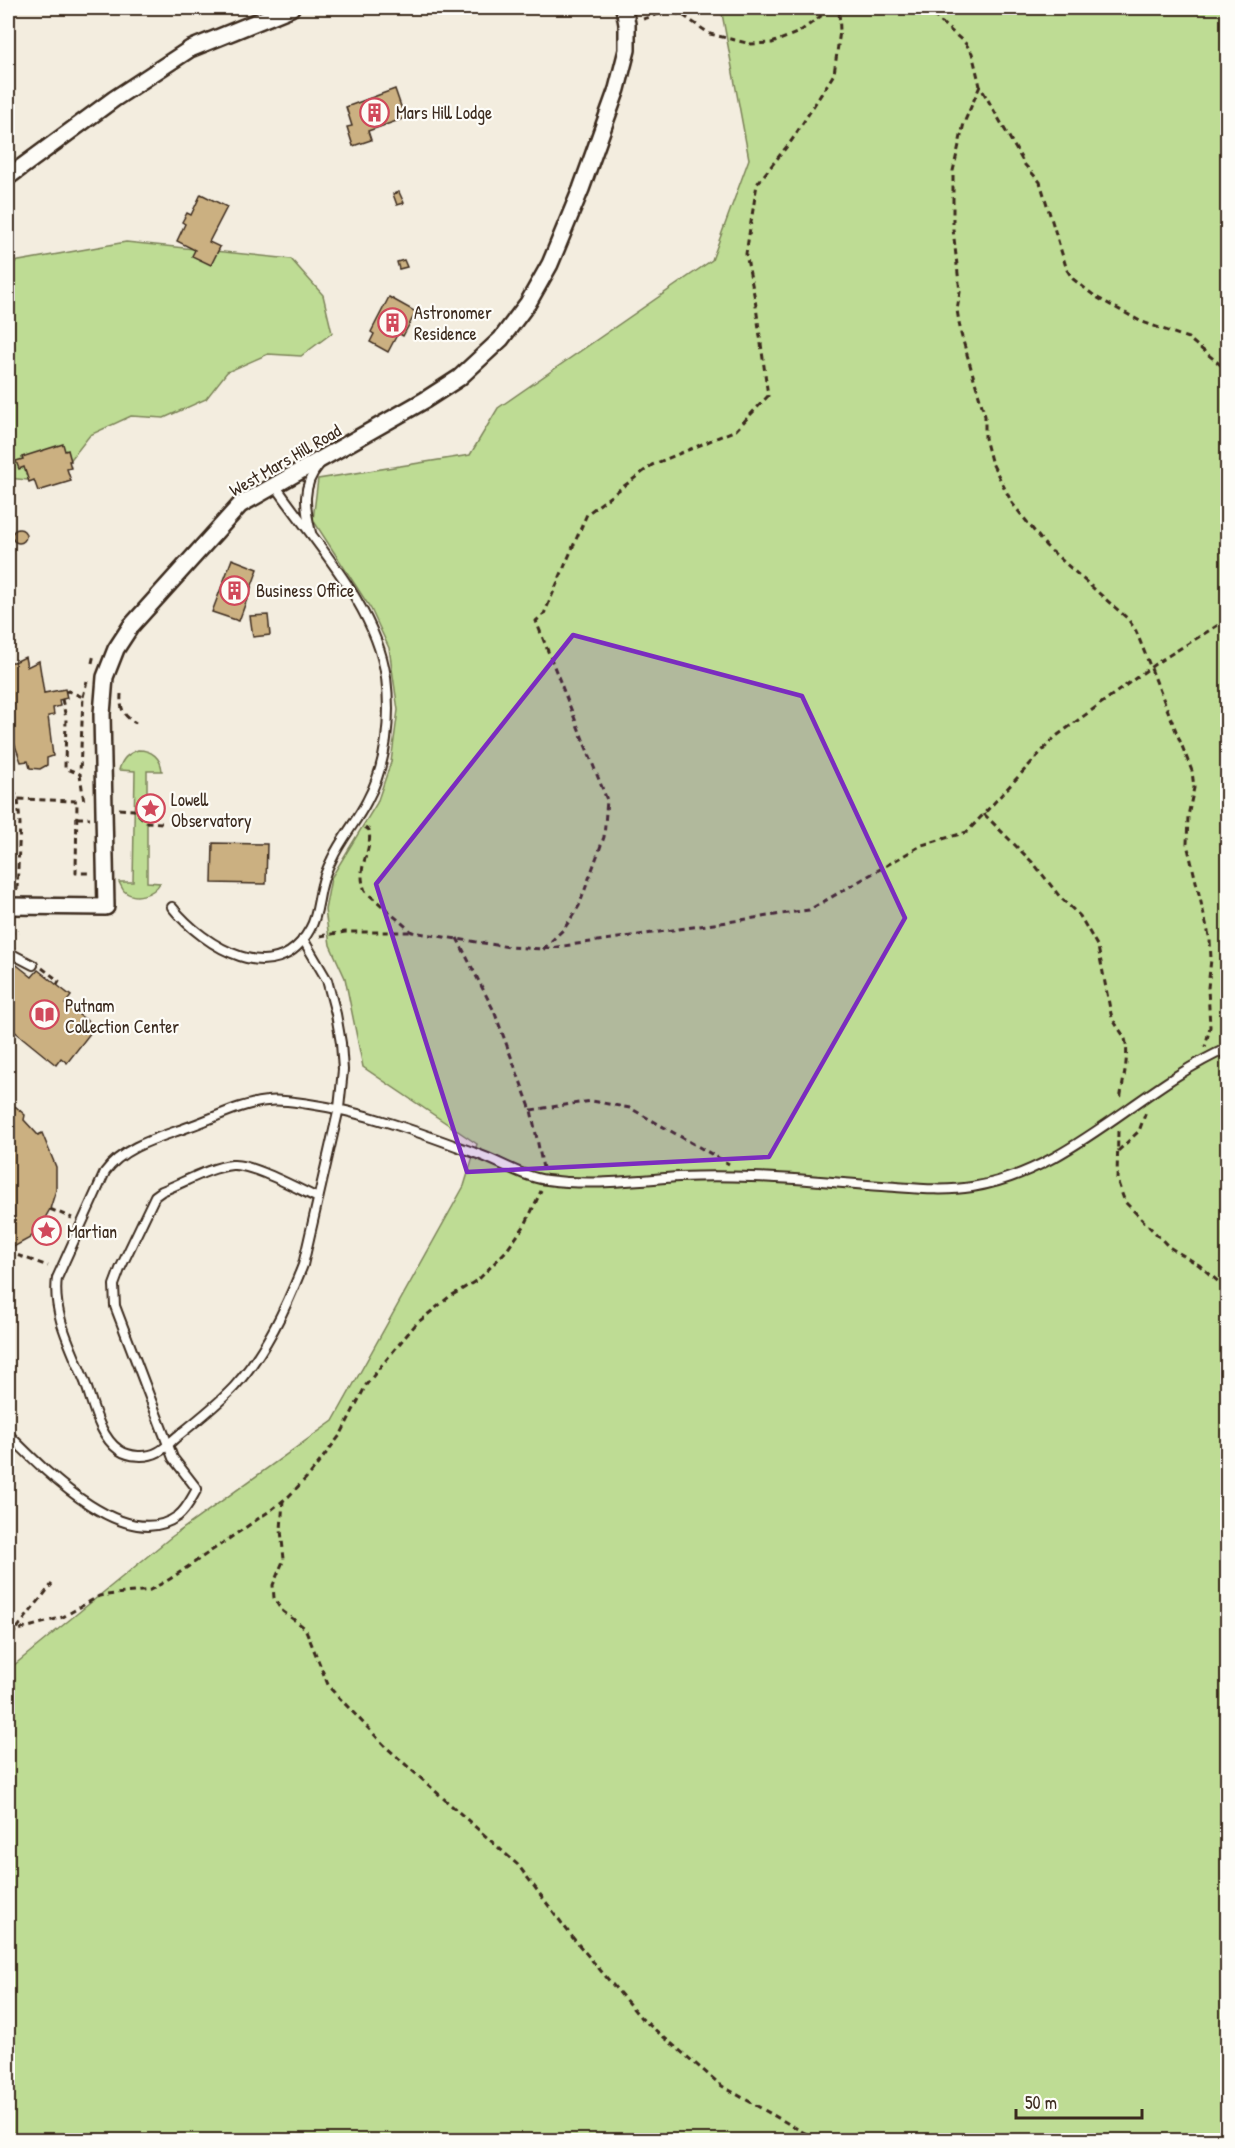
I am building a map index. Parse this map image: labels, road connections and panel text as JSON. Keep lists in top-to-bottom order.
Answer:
{
  "streets": {
    "street": ["West Mars Hill Road"]
  },
  "places": {
    "building": ["Mars Hill Lodge", "Astronomer Residence", "Business Office"],
    "place": ["Lowell Observatory", "Martian"],
    "library": ["Putnam Collection Center"]
  },
  "scale_bar": "50 m"
}
